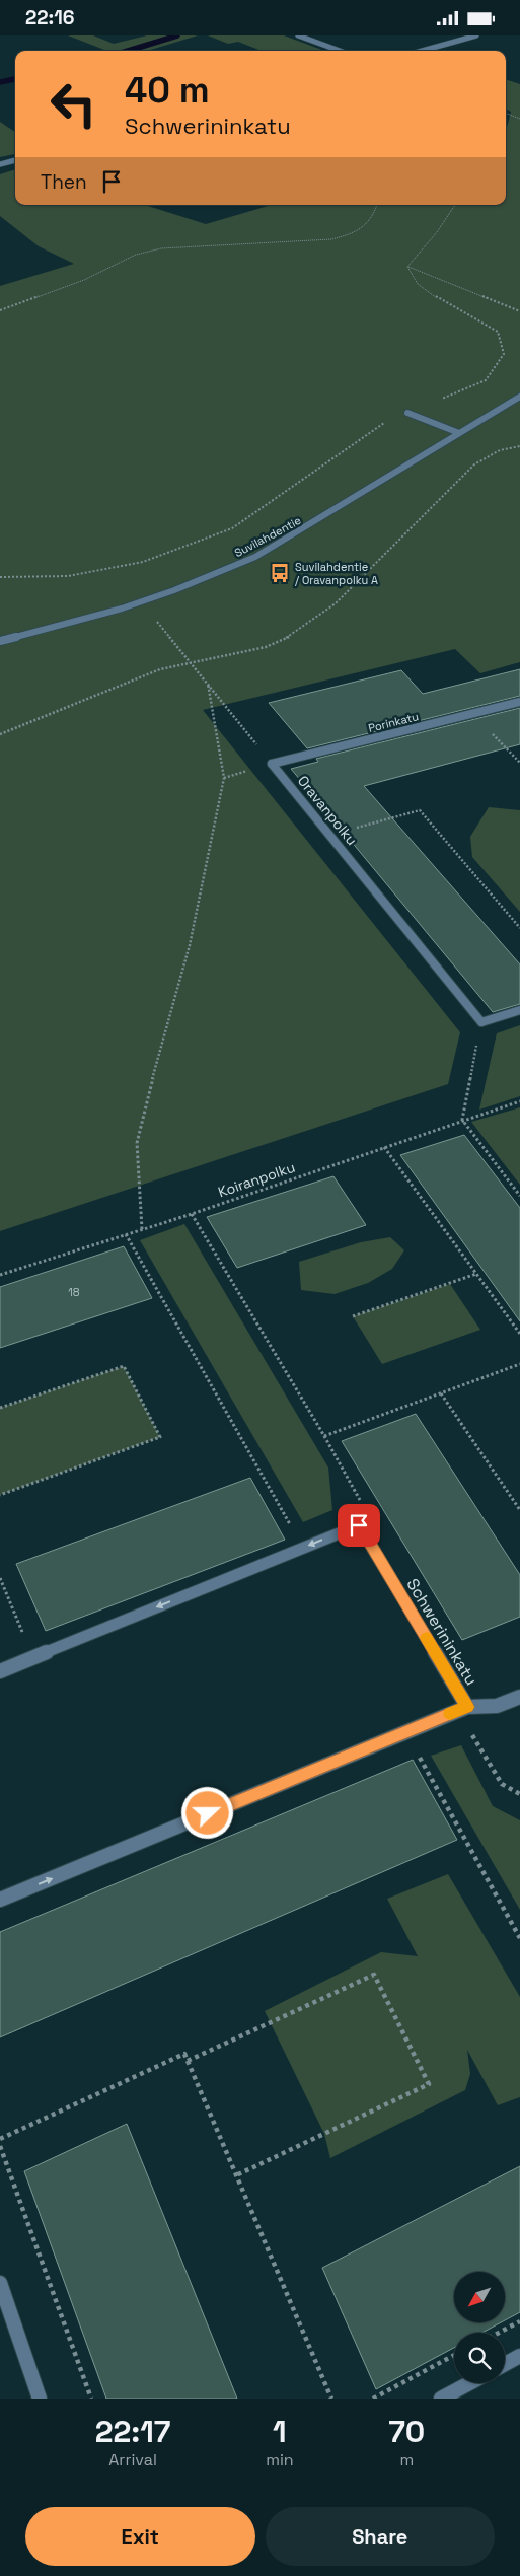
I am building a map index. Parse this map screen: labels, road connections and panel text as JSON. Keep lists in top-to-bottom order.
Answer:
{
  "streets": {
    "street": [
      "Suvilahdentie",
      "Porinkatu",
      "Oravanpolku",
      "Schwerininkatu"
    ],
    "path": ["Koiranpolku"]
  },
  "crossings": [
    ["Porinkatu", "Oravanpolku"]
  ],
  "places": {
    "bus stop": ["Suvilahdentie / Oravanpolku A"]
  },
  "house_numbers": ["18"],
  "north": "bottom left",
  "page": {
    "status": "22:16",
    "turn": ["40 m", "Schwerininkatu"],
    "then": "Then",
    "eta": [
      "22:17",
      "Arrival",
      "1",
      "min",
      "70",
      "m"
    ],
    "buttons": ["Exit", "Share"]
  }
}
